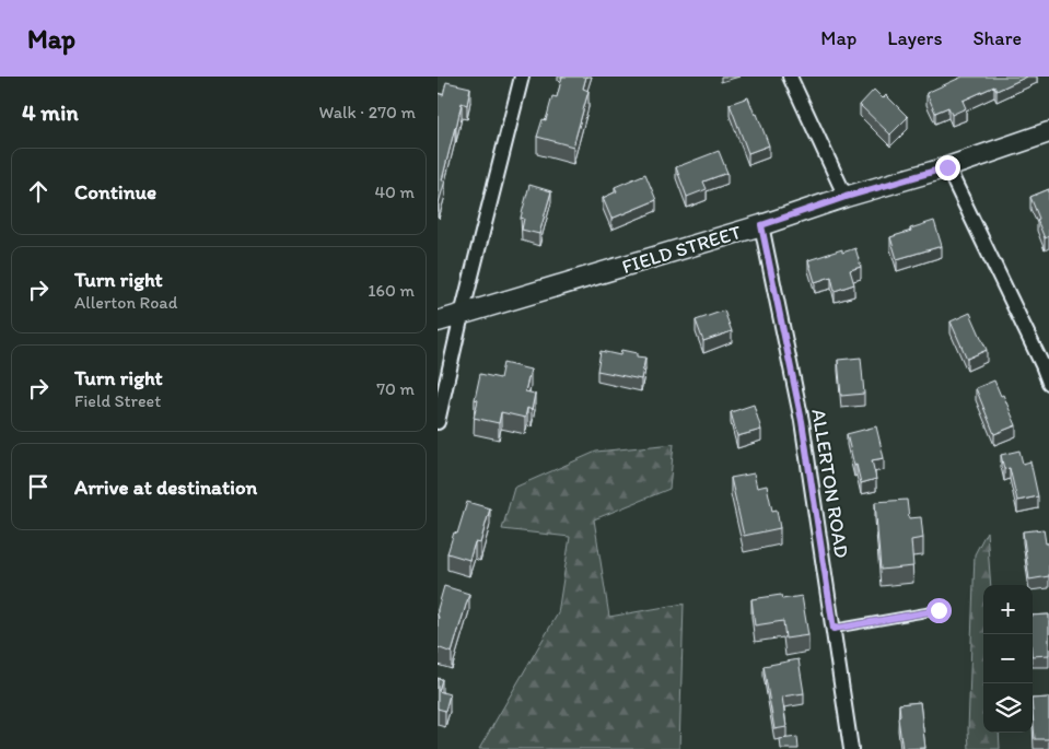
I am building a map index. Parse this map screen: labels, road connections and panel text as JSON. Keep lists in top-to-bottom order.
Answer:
{
  "streets": {
    "street": ["FIELD STREET", "ALLERTON ROAD"]
  },
  "crossings": [
    ["FIELD STREET", "ALLERTON ROAD"]
  ],
  "page": {
    "header": "Map",
    "nav": ["Map", "Layers", "Share"],
    "heading": ["4 min", "Walk · 270 m"],
    "list": [
      ["Continue", "40 m"],
      ["Turn right", "Allerton Road", "160 m"],
      ["Turn right", "Field Street", "70 m"],
      "Arrive at destination"
    ],
    "map_buttons": ["+", "−"]
  }
}
